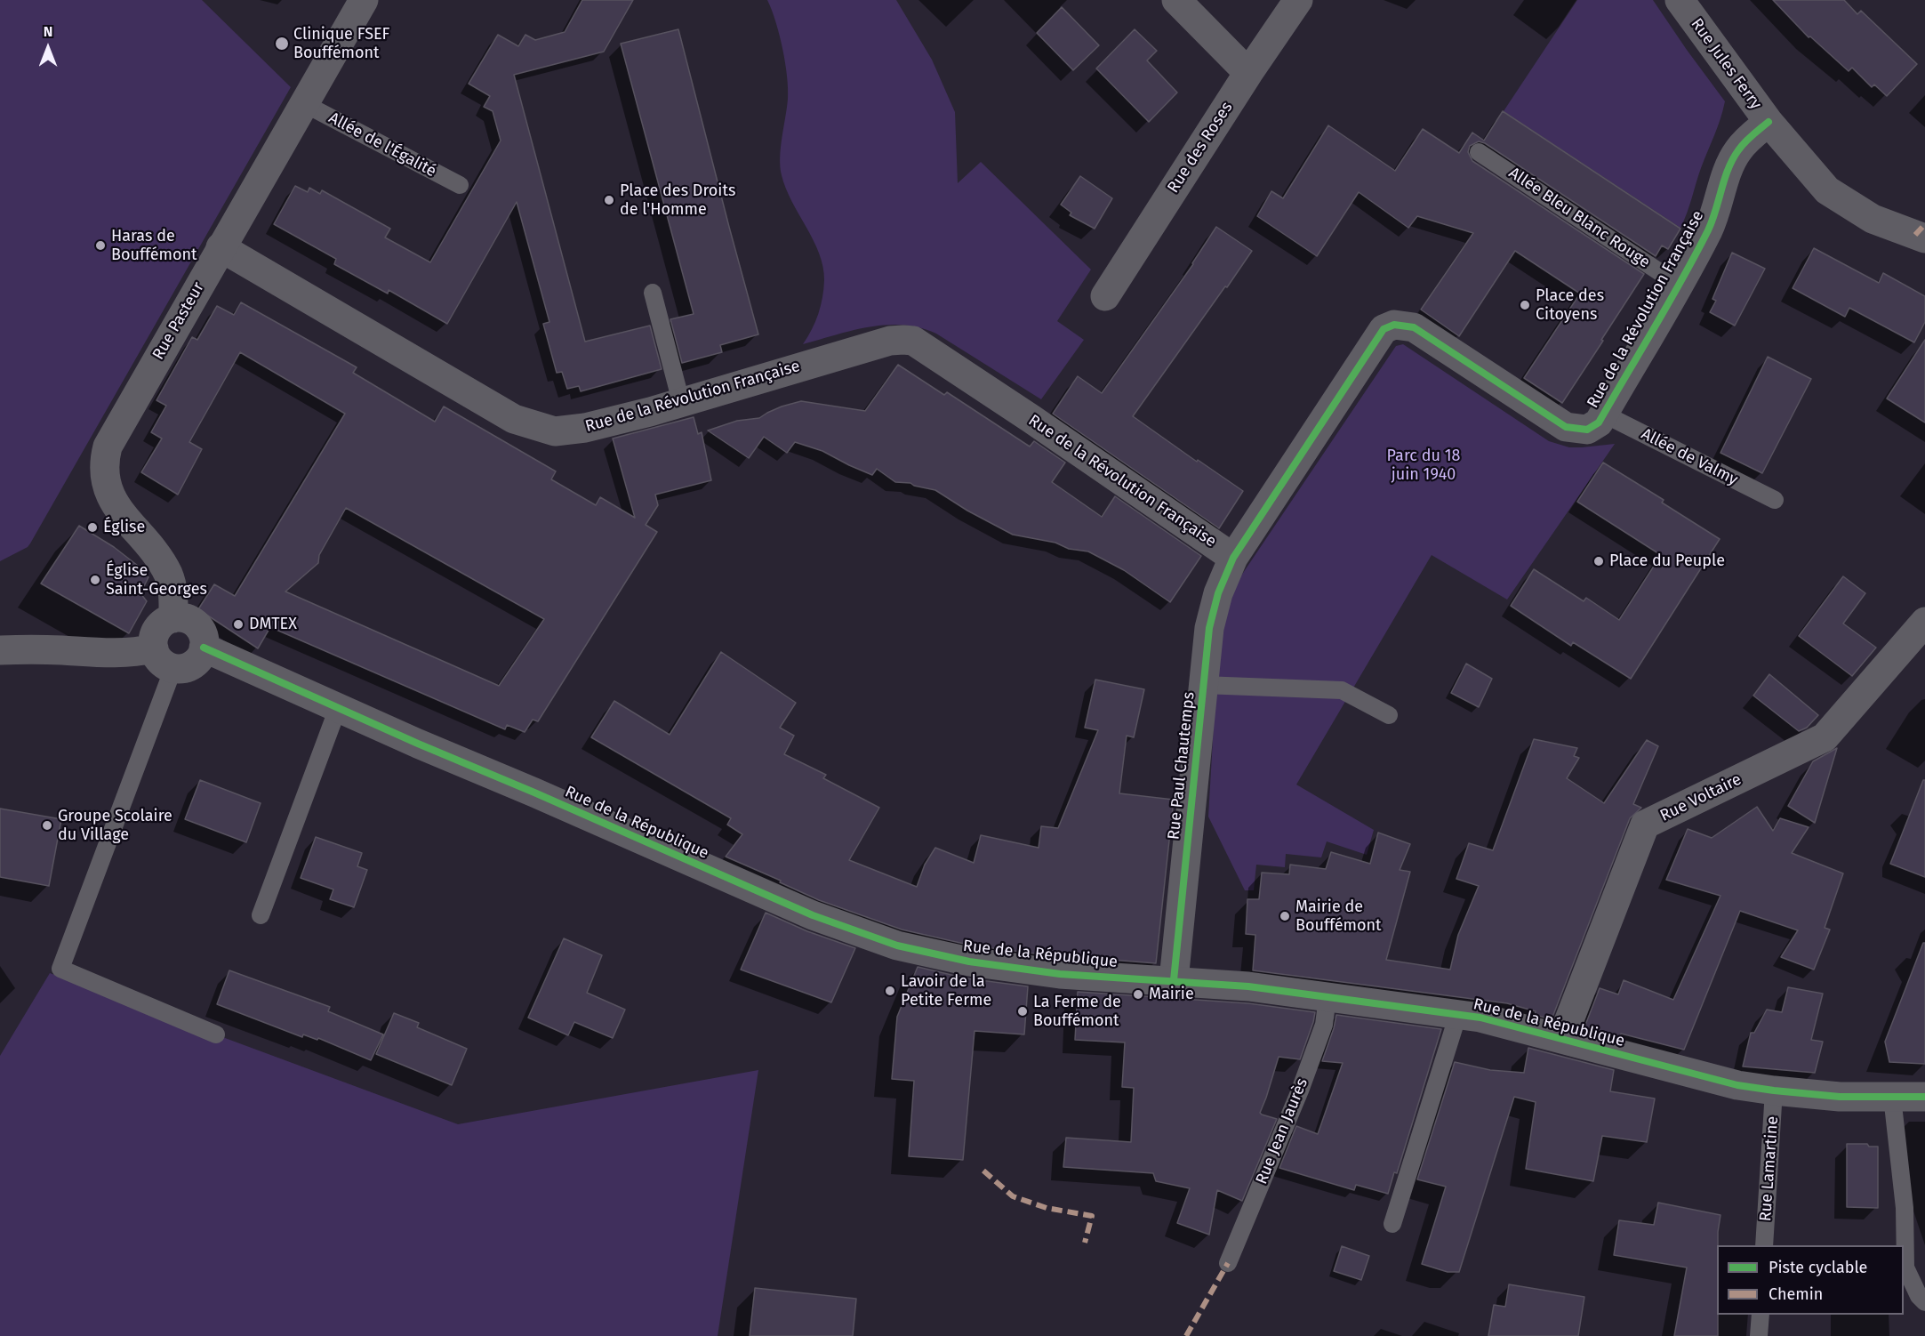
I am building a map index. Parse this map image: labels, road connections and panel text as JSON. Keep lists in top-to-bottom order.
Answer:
{
  "streets": {
    "street": [
      "Rue Jules Ferry",
      "Rue des Roses",
      "Rue de la Révolution Française",
      "Rue Pasteur",
      "Rue Paul Chautemps",
      "Rue Voltaire",
      "Rue de la République"
    ],
    "lane": [
      "Allée de l'Égalité",
      "Allée Bleu Blanc Rouge",
      "Allée de Valmy",
      "Rue Jean Jaurès",
      "Rue Lamartine"
    ]
  },
  "crossings": [
    ["Rue Jules Ferry", "Rue de la Révolution Française"],
    ["Allée de l'Égalité", "Rue Pasteur"],
    ["Allée Bleu Blanc Rouge", "Rue de la Révolution Française"],
    ["Rue de la Révolution Française", "Rue Pasteur"],
    ["Rue de la Révolution Française", "Allée de Valmy"],
    ["Rue de la Révolution Française", "Rue Paul Chautemps"],
    ["Rue Pasteur", "Rue de la République"],
    ["Rue Paul Chautemps", "Rue de la République"],
    ["Rue Voltaire", "Rue de la République"],
    ["Rue de la République", "Rue Jean Jaurès"],
    ["Rue de la République", "Rue Lamartine"]
  ],
  "parks": ["Parc du 18 juin 1940"],
  "places": [
    "Clinique FSEF Bouffémont",
    "Place des Droits de l'Homme",
    "Haras de Bouffémont",
    "Place des Citoyens",
    "Église",
    "Place du Peuple",
    "Église Saint-Georges",
    "DMTEX",
    "Groupe Scolaire du Village",
    "Mairie de Bouffémont",
    "Lavoir de la Petite Ferme",
    "Mairie",
    "La Ferme de Bouffémont"
  ],
  "legend": ["Piste cyclable", "Chemin"],
  "north": "top"
}
